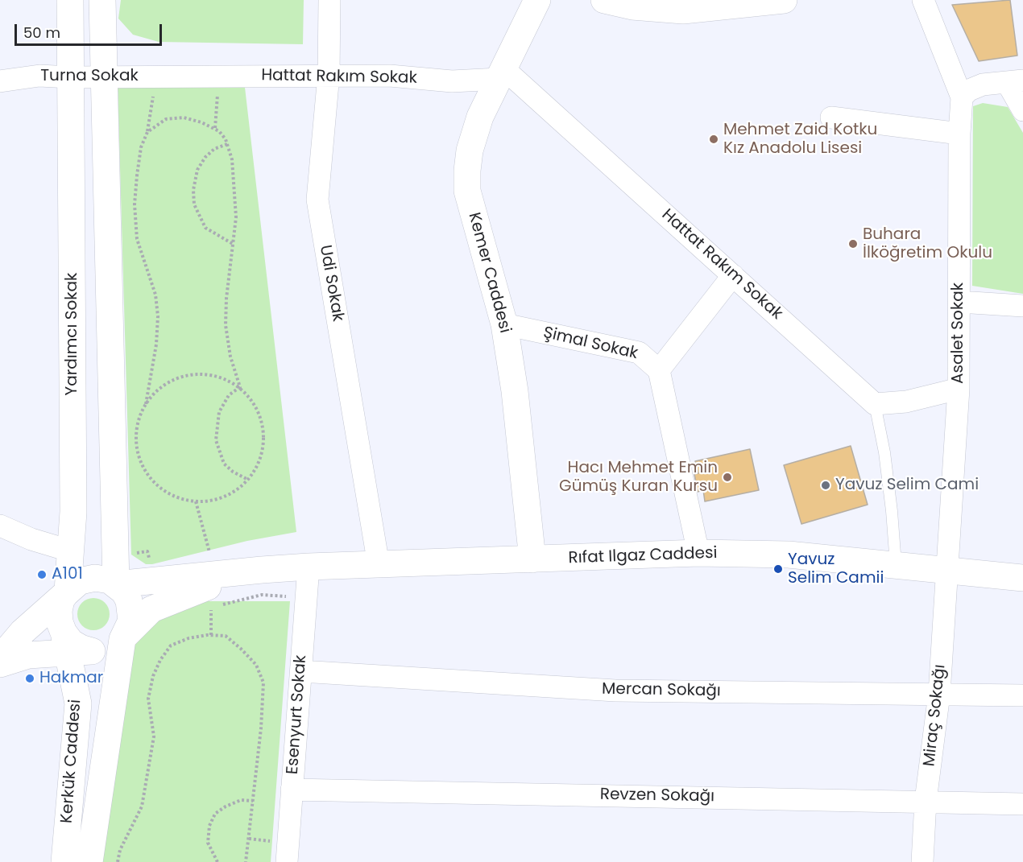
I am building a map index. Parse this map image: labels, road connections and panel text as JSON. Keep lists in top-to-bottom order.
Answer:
{
  "streets": {
    "street": [
      "Turna Sokak",
      "Hattat Rakım Sokak",
      "Kemer Caddesi",
      "Udi Sokak",
      "Asalet Sokak",
      "Yardımcı Sokak",
      "Şimal Sokak",
      "Rıfat Ilgaz Caddesi",
      "Mercan Sokağı",
      "Esenyurt Sokak",
      "Miraç Sokağı",
      "Kerkük Caddesi",
      "Revzen Sokağı"
    ]
  },
  "crossings": [
    ["Turna Sokak", "Hattat Rakım Sokak"],
    ["Turna Sokak", "Yardımcı Sokak"],
    ["Hattat Rakım Sokak", "Kemer Caddesi"],
    ["Hattat Rakım Sokak", "Udi Sokak"],
    ["Kemer Caddesi", "Şimal Sokak"],
    ["Kemer Caddesi", "Rıfat Ilgaz Caddesi"],
    ["Udi Sokak", "Rıfat Ilgaz Caddesi"],
    ["Asalet Sokak", "Rıfat Ilgaz Caddesi"],
    ["Asalet Sokak", "Miraç Sokağı"],
    ["Yardımcı Sokak", "Rıfat Ilgaz Caddesi"],
    ["Yardımcı Sokak", "Kerkük Caddesi"],
    ["Rıfat Ilgaz Caddesi", "Esenyurt Sokak"],
    ["Rıfat Ilgaz Caddesi", "Miraç Sokağı"],
    ["Rıfat Ilgaz Caddesi", "Kerkük Caddesi"],
    ["Mercan Sokağı", "Esenyurt Sokak"],
    ["Mercan Sokağı", "Miraç Sokağı"],
    ["Esenyurt Sokak", "Revzen Sokağı"],
    ["Miraç Sokağı", "Revzen Sokağı"]
  ],
  "places": [
    "Mehmet Zaid Kotku Kız Anadolu Lisesi",
    "Buhara İlköğretim Okulu",
    "Hacı Mehmet Emin Gümüş Kuran Kursu",
    "Yavuz Selim Cami",
    "Yavuz Selim Camii",
    "A101",
    "Hakmar"
  ],
  "scale_bar": "50 m"
}
